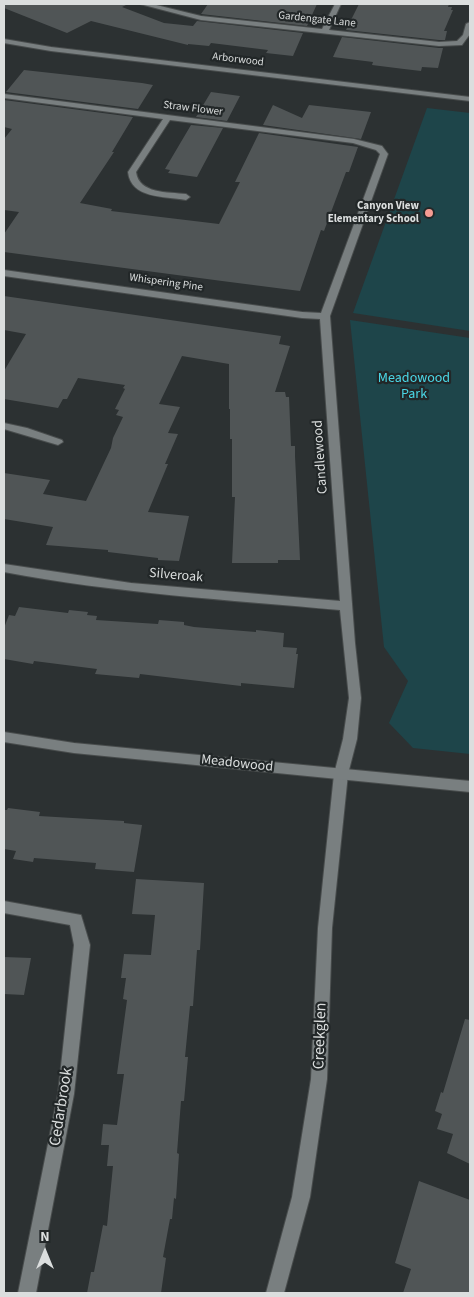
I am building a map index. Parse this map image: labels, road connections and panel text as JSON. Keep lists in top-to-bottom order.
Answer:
{
  "streets": {
    "street": [
      "Gardengate Lane",
      "Arborwood",
      "Straw Flower",
      "Whispering Pine",
      "Candlewood",
      "Silveroak",
      "Meadowood",
      "Creekglen",
      "Cedarbrook"
    ]
  },
  "crossings": [
    ["Straw Flower", "Candlewood"],
    ["Whispering Pine", "Candlewood"],
    ["Candlewood", "Silveroak"],
    ["Candlewood", "Meadowood"],
    ["Candlewood", "Creekglen"],
    ["Meadowood", "Creekglen"]
  ],
  "parks": ["Meadowood Park"],
  "places": ["Canyon View Elementary School"],
  "north": "top"
}
